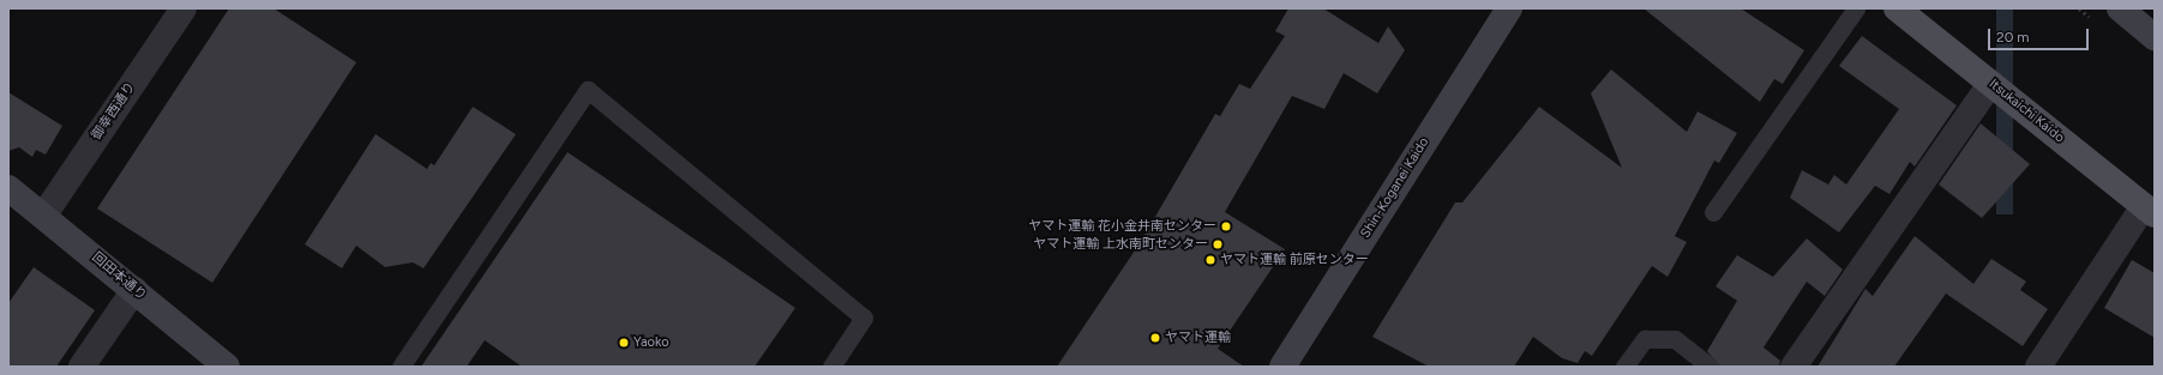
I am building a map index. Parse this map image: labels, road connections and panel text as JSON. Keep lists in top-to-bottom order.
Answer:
{
  "streets": {
    "main road": ["Itsukaichi Kaido", "Shin-Koganei Kaido", "回田本通り"],
    "street": ["御幸西通り"]
  },
  "crossings": [
    ["御幸西通り", "回田本通り"]
  ],
  "places": [
    "ヤマト運輸 花小金井南センター",
    "ヤマト運輸 上水南町センター",
    "ヤマト運輸 前原センター",
    "ヤマト運輸",
    "Yaoko"
  ],
  "scale_bar": "20 m"
}
